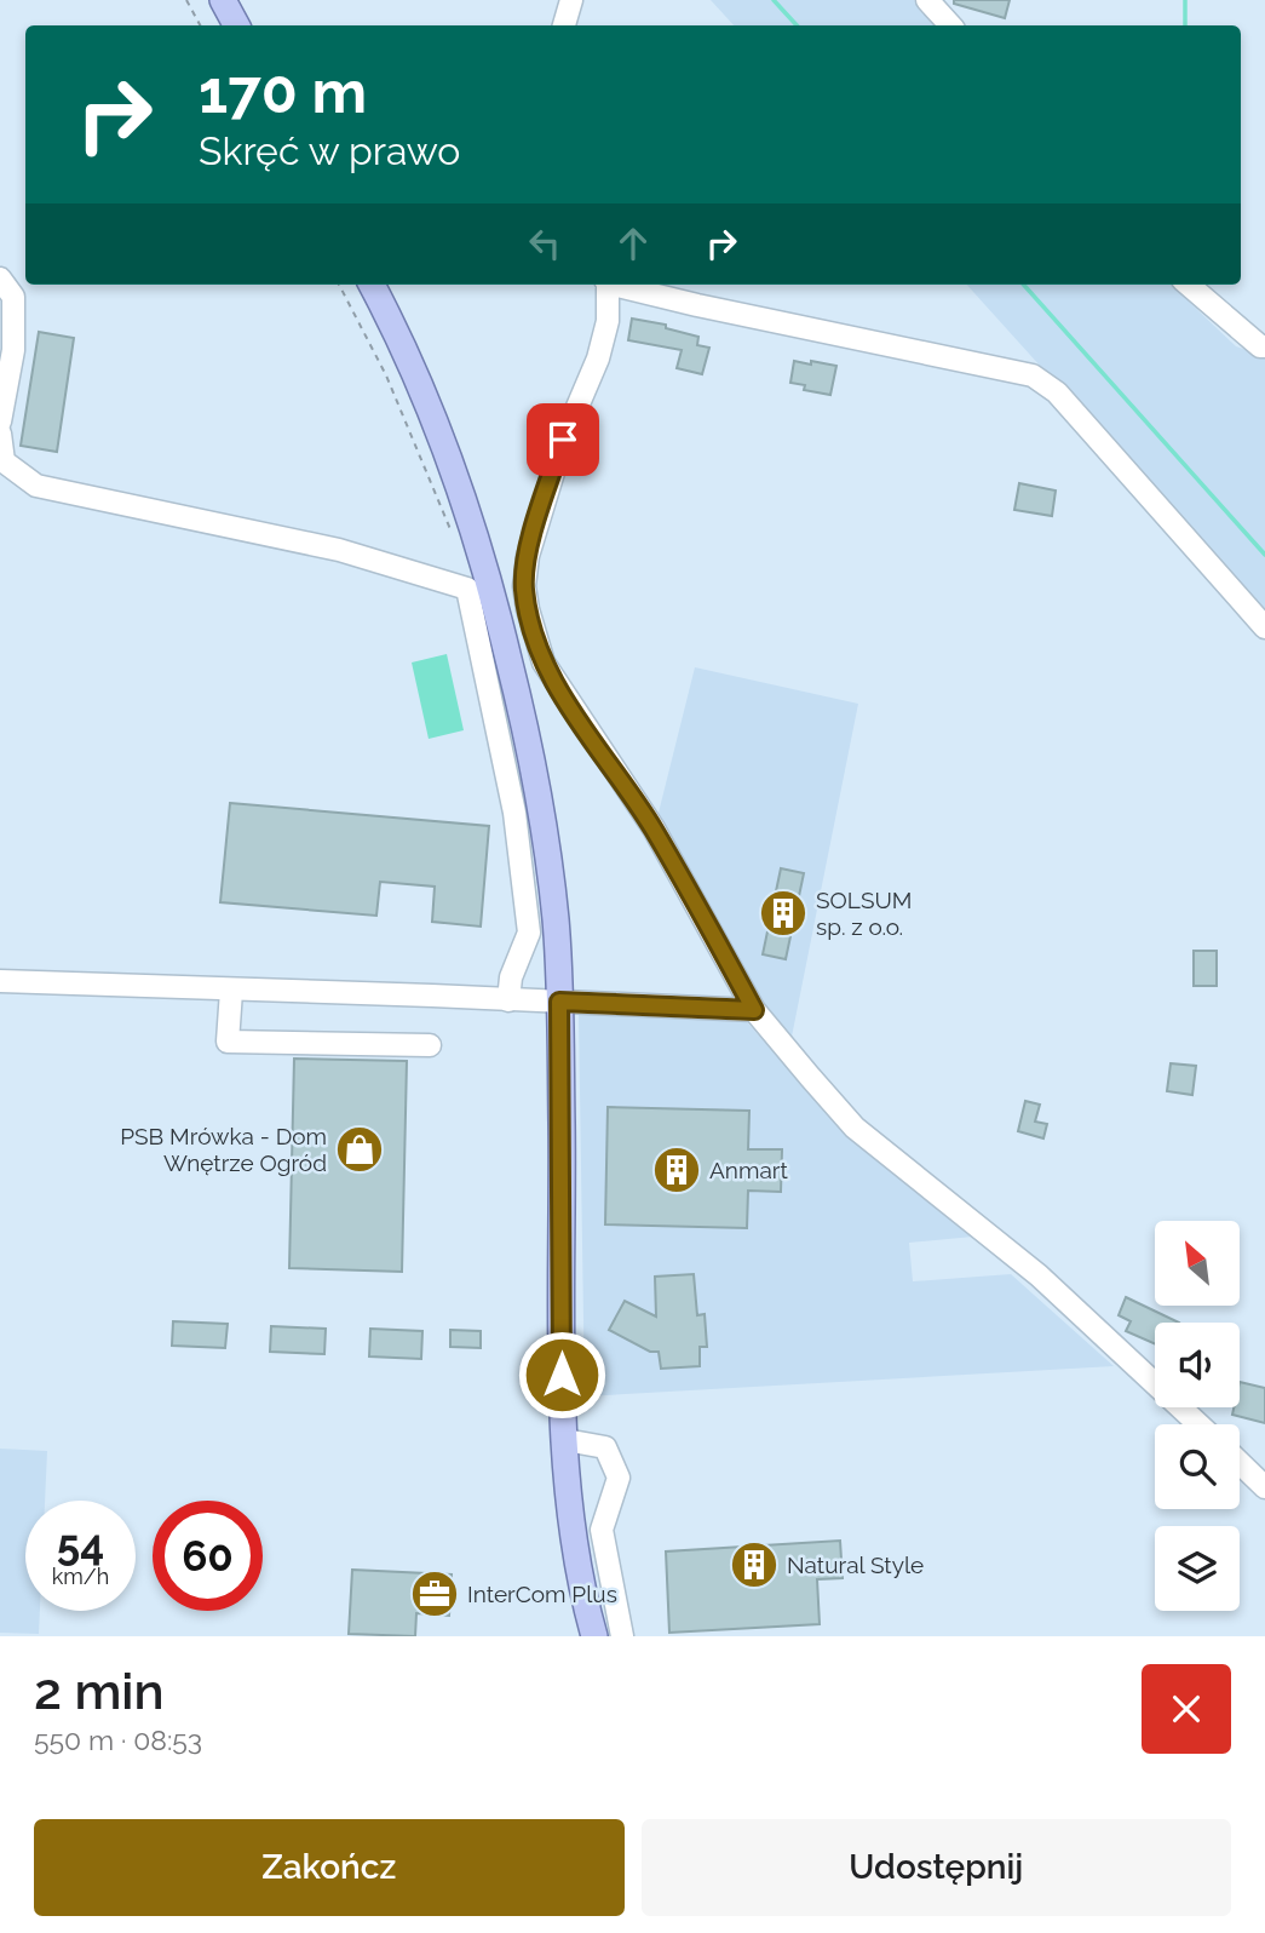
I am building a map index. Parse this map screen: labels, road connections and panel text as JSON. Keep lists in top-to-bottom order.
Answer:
{
  "places": {
    "building": ["SOLSUM sp. z o.o.", "Anmart", "Natural Style"],
    "shop": ["PSB Mrówka - Dom Wnętrze Ogród"],
    "office": ["InterCom Plus"]
  },
  "north": "top left",
  "page": {
    "turn": ["170 m", "Skręć w prawo"],
    "speed": "54 km/h",
    "limit": "60",
    "heading": ["2 min", "550 m · 08:53"],
    "buttons": ["Zakończ", "Udostępnij"]
  }
}
